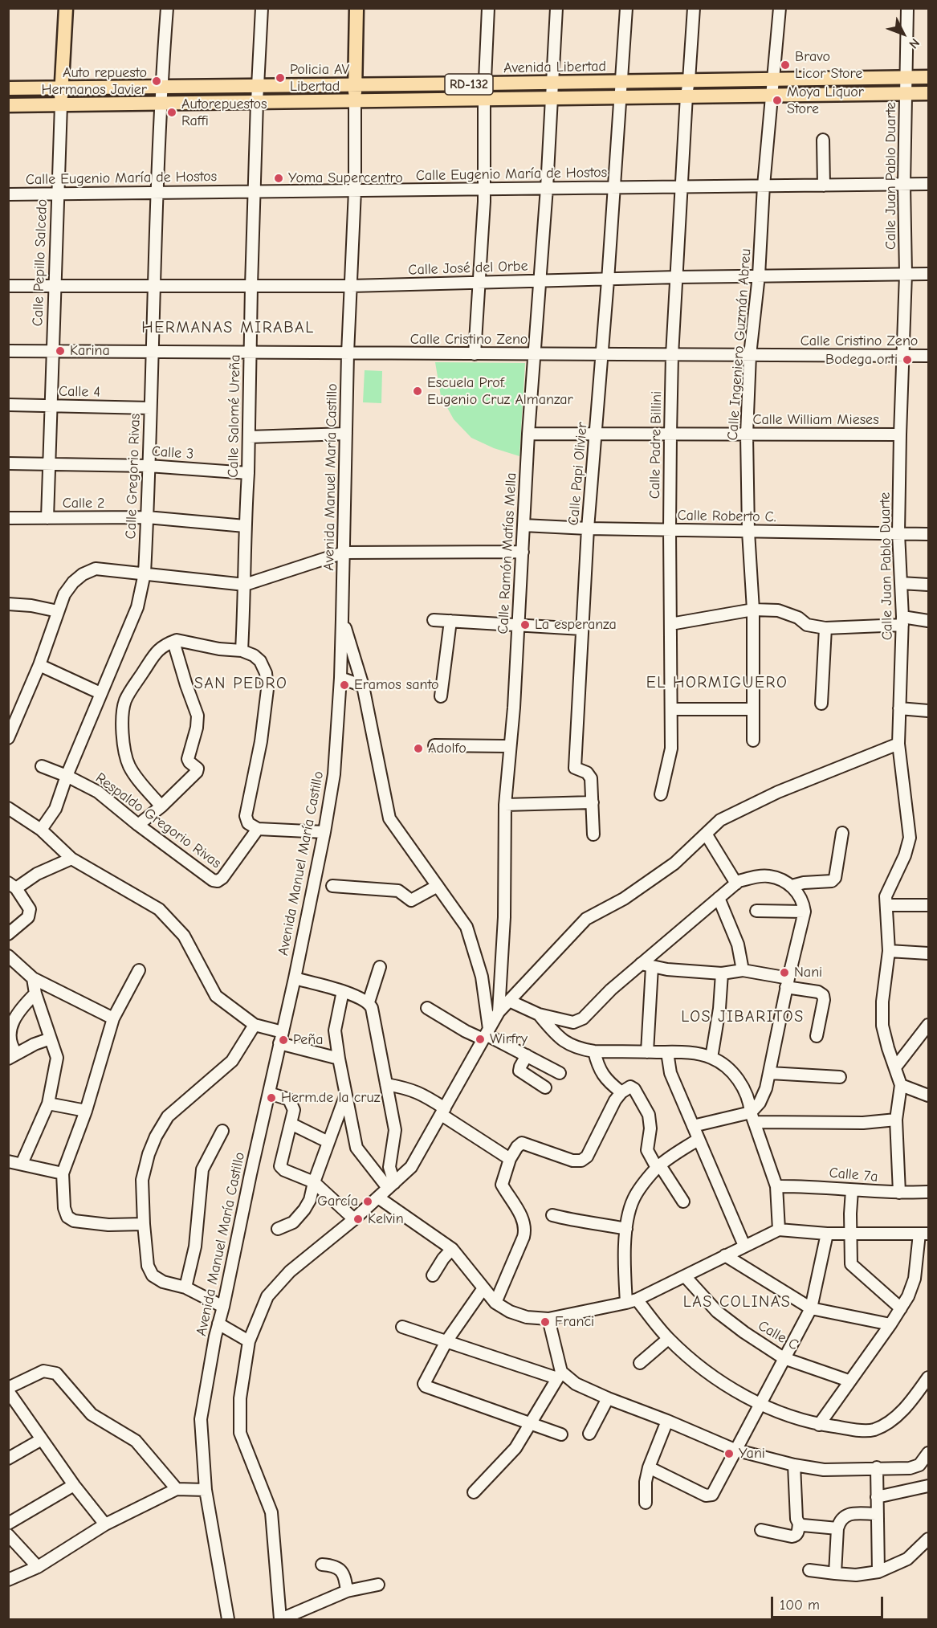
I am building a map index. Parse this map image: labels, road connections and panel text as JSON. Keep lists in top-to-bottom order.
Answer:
{
  "streets": {
    "main road": ["Avenida Libertad", "RD-132", "Calle Pepillo Salcedo"],
    "street": [
      "Calle Eugenio María de Hostos",
      "Calle Juan Pablo Duarte",
      "Calle José del Orbe",
      "Calle Cristino Zeno",
      "Calle Ingeniero Guzmán Abreu",
      "Calle 4",
      "Calle Salomé Ureña",
      "Calle William Mieses",
      "Calle Padre Billini",
      "Calle 3",
      "Calle Papi Olivier",
      "Calle Gregorio Rivas",
      "Avenida Manuel María Castillo",
      "Calle 2",
      "Calle Roberto C.",
      "Calle Ramón Matías Mella",
      "Respaldo Gregorio Rivas",
      "Calle 7a",
      "Calle C"
    ]
  },
  "crossings": [
    ["Avenida Libertad", "Calle Juan Pablo Duarte"],
    ["Avenida Libertad", "Calle Pepillo Salcedo"],
    ["Avenida Libertad", "Calle Ingeniero Guzmán Abreu"],
    ["Avenida Libertad", "Calle Salomé Ureña"],
    ["Avenida Libertad", "Calle Padre Billini"],
    ["Avenida Libertad", "Calle Papi Olivier"],
    ["Avenida Libertad", "Calle Gregorio Rivas"],
    ["Avenida Libertad", "Avenida Manuel María Castillo"],
    ["Avenida Libertad", "Calle Ramón Matías Mella"],
    ["Calle Eugenio María de Hostos", "Calle Juan Pablo Duarte"],
    ["Calle Eugenio María de Hostos", "Calle Pepillo Salcedo"],
    ["Calle Eugenio María de Hostos", "Calle Ingeniero Guzmán Abreu"],
    ["Calle Eugenio María de Hostos", "Calle Salomé Ureña"],
    ["Calle Eugenio María de Hostos", "Calle Padre Billini"],
    ["Calle Eugenio María de Hostos", "Calle Papi Olivier"],
    ["Calle Eugenio María de Hostos", "Calle Gregorio Rivas"],
    ["Calle Eugenio María de Hostos", "Avenida Manuel María Castillo"],
    ["Calle Eugenio María de Hostos", "Calle Ramón Matías Mella"],
    ["Calle Juan Pablo Duarte", "Calle José del Orbe"],
    ["Calle Juan Pablo Duarte", "Calle Cristino Zeno"],
    ["Calle Juan Pablo Duarte", "Calle William Mieses"],
    ["Calle Juan Pablo Duarte", "Calle Roberto C."],
    ["Calle Pepillo Salcedo", "Calle José del Orbe"],
    ["Calle Pepillo Salcedo", "Calle Cristino Zeno"],
    ["Calle Pepillo Salcedo", "Calle 4"],
    ["Calle Pepillo Salcedo", "Calle 3"],
    ["Calle Pepillo Salcedo", "Calle 2"],
    ["Calle José del Orbe", "Calle Ingeniero Guzmán Abreu"],
    ["Calle José del Orbe", "Calle Salomé Ureña"],
    ["Calle José del Orbe", "Calle Padre Billini"],
    ["Calle José del Orbe", "Calle Papi Olivier"],
    ["Calle José del Orbe", "Calle Gregorio Rivas"],
    ["Calle José del Orbe", "Avenida Manuel María Castillo"],
    ["Calle José del Orbe", "Calle Ramón Matías Mella"],
    ["Calle Cristino Zeno", "Calle Ingeniero Guzmán Abreu"],
    ["Calle Cristino Zeno", "Calle Salomé Ureña"],
    ["Calle Cristino Zeno", "Calle Padre Billini"],
    ["Calle Cristino Zeno", "Calle Papi Olivier"],
    ["Calle Cristino Zeno", "Calle Gregorio Rivas"],
    ["Calle Cristino Zeno", "Avenida Manuel María Castillo"],
    ["Calle Cristino Zeno", "Calle Ramón Matías Mella"],
    ["Calle Ingeniero Guzmán Abreu", "Calle William Mieses"],
    ["Calle Ingeniero Guzmán Abreu", "Calle Roberto C."],
    ["Calle 4", "Calle Gregorio Rivas"],
    ["Calle Salomé Ureña", "Calle 3"],
    ["Calle Salomé Ureña", "Calle 2"],
    ["Calle William Mieses", "Calle Padre Billini"],
    ["Calle William Mieses", "Calle Papi Olivier"],
    ["Calle William Mieses", "Calle Ramón Matías Mella"],
    ["Calle Padre Billini", "Calle Roberto C."],
    ["Calle 3", "Calle Gregorio Rivas"],
    ["Calle Papi Olivier", "Calle Roberto C."],
    ["Calle Gregorio Rivas", "Calle 2"],
    ["Calle Gregorio Rivas", "Respaldo Gregorio Rivas"],
    ["Calle Roberto C.", "Calle Ramón Matías Mella"]
  ],
  "districts": [
    "HERMANAS MIRABAL",
    "EL HORMIGUERO",
    "SAN PEDRO",
    "LOS JIBARITOS",
    "LAS COLINAS"
  ],
  "places": [
    "Bravo Licor Store",
    "Policia AV Libertad",
    "Auto repuesto Hermanos Javier",
    "Moya Liquor Store",
    "Autorepuestos Raffi",
    "Yoma Supercentro",
    "Karina",
    "Bodega orti",
    "Escuela Prof. Eugenio Cruz Almanzar",
    "La esperanza",
    "Eramos santo",
    "Adolfo",
    "Nani",
    "Wirfry",
    "Peña",
    "Herm.de la cruz",
    "García",
    "Kelvin",
    "Franci",
    "Yani"
  ],
  "scale_bar": "100 m",
  "north": "bottom right"
}
